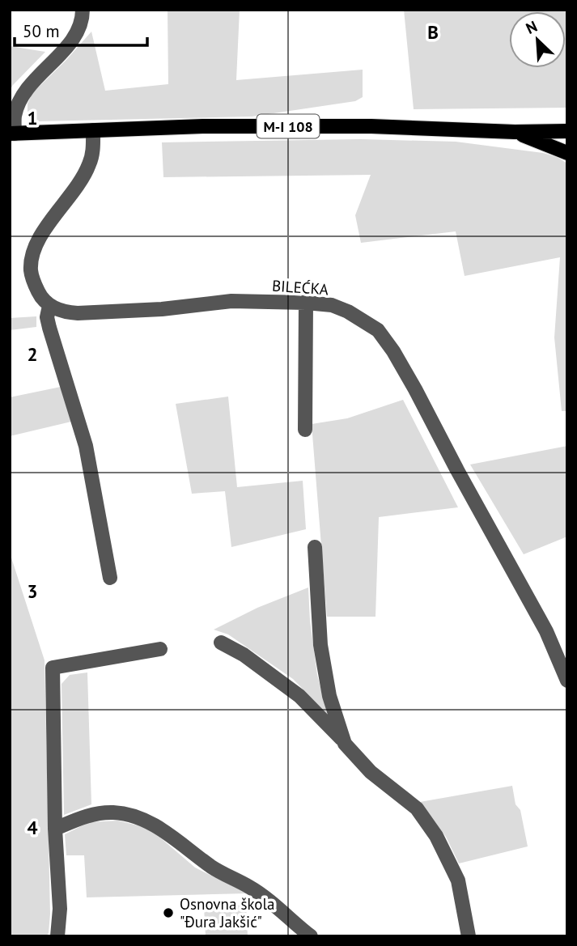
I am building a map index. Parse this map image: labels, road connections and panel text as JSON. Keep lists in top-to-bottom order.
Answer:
{
  "streets": {
    "main road": ["M-I 108"],
    "street": ["BILEĆKA"]
  },
  "places": ["Osnovna škola \"Đura Jakšić\""],
  "scale_bar": "50 m",
  "north": "top left",
  "grid": {
    "columns": ["B"],
    "rows": [
      "1",
      "2",
      "3",
      "4"
    ]
  }
}
